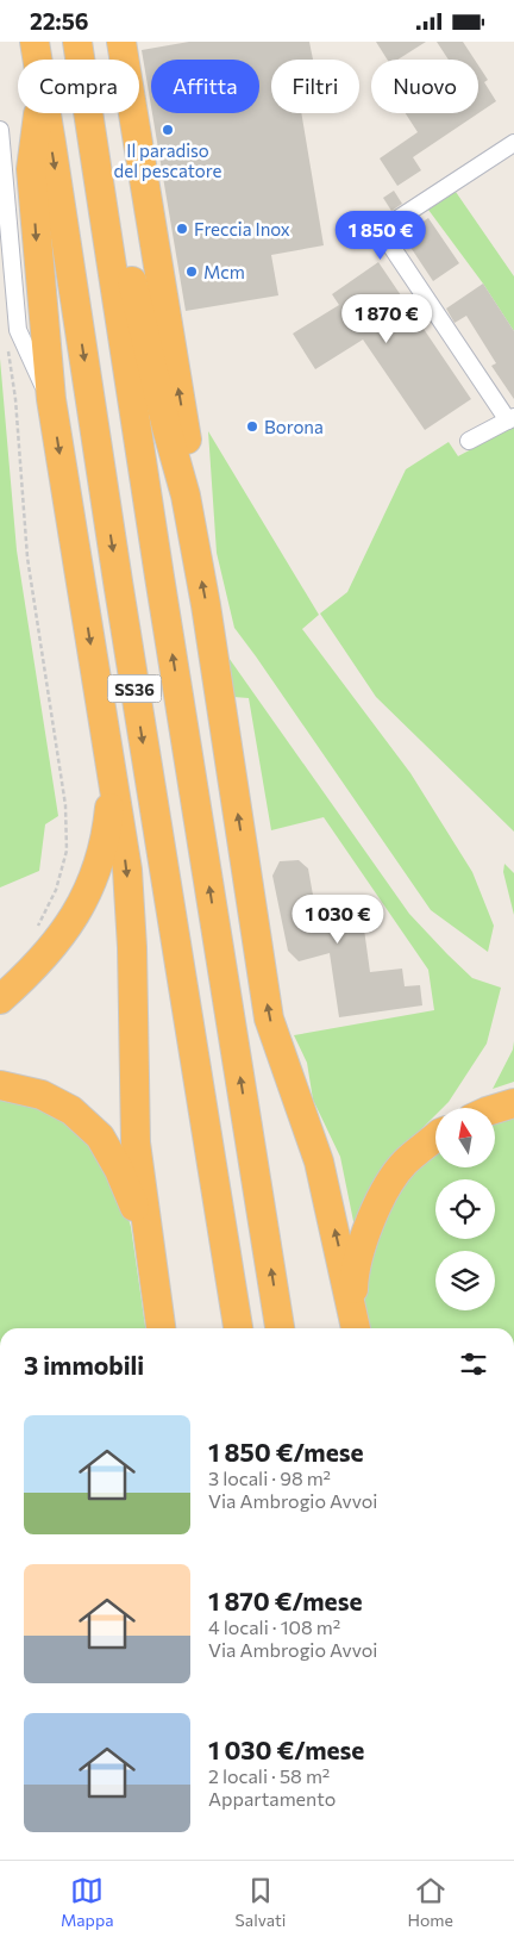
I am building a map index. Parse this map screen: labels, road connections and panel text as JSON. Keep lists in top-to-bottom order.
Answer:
{
  "streets": {
    "highway": ["SS36"]
  },
  "places": [
    "Il paradiso del pescatore",
    "Freccia Inox",
    "Mcm",
    "Borona"
  ],
  "north": "top",
  "page": {
    "status": "22:56",
    "chip": [
      "Compra",
      "Affitta",
      "Filtri",
      "Nuovo"
    ],
    "price": ["1 850 €", "1 870 €", "1 030 €"],
    "heading": "3 immobili",
    "list": [
      {
        "name": "1 850 €/mese",
        "note": "3 locali · 98 m² · Via Ambrogio Avvoi"
      },
      {
        "name": "1 870 €/mese",
        "note": "4 locali · 108 m² · Via Ambrogio Avvoi"
      },
      {
        "name": "1 030 €/mese",
        "note": "2 locali · 58 m² · Appartamento"
      }
    ],
    "tabs": ["Mappa", "Salvati", "Home"]
  }
}
